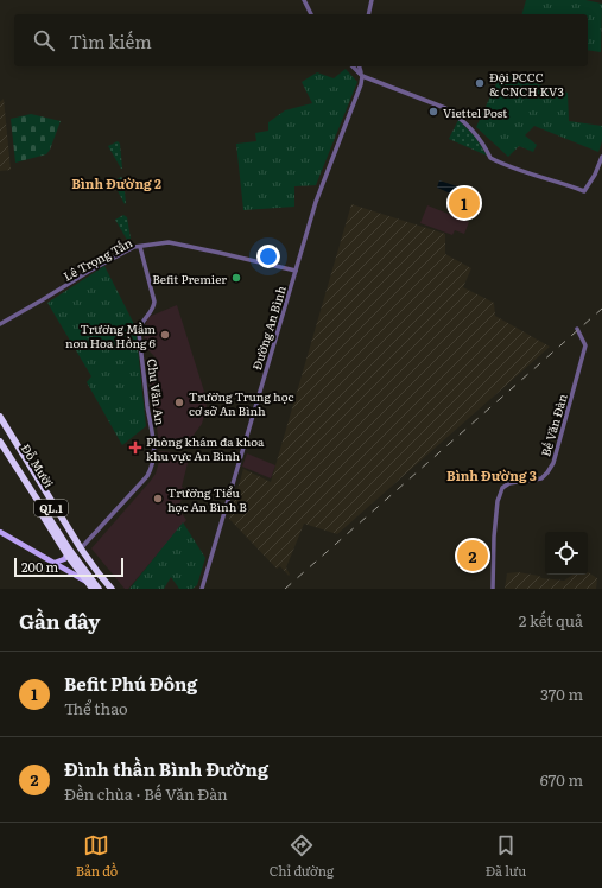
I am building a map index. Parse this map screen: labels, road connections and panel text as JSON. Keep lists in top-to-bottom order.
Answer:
{
  "streets": {
    "highway": ["Đỗ Mười", "QL.1"],
    "street": [
      "Lê Trọng Tấn",
      "Đường An Bình",
      "Chu Văn An",
      "Bế Văn Đàn"
    ]
  },
  "crossings": [
    ["Lê Trọng Tấn", "Đường An Bình"],
    ["Lê Trọng Tấn", "Chu Văn An"],
    ["Chu Văn An", "Đỗ Mười"],
    ["Chu Văn An", "QL.1"],
    ["Đỗ Mười", "QL.1"]
  ],
  "districts": ["Bình Đường 2", "Bình Đường 3"],
  "places": {
    "other": [
      "Đội PCCC & CNCH KV3",
      "Viettel Post",
      "Befit Premier",
      "Trường Mầm non Hoa Hồng 6",
      "Trường Trung học cơ sở An Bình",
      "Trường Tiểu học An Bình B"
    ],
    "health": ["Phòng khám đa khoa khu vực An Bình"]
  },
  "scale_bar": "200 m",
  "page": {
    "search": "Tìm kiếm",
    "pins": ["1", "2"],
    "scale": "200 m",
    "heading": ["Gần đây", "2 kết quả"],
    "list": [
      {
        "mark": "1",
        "name": "Befit Phú Đông",
        "note": "Thể thao",
        "value": "370 m"
      },
      {
        "mark": "2",
        "name": "Đình thần Bình Đường",
        "note": "Đền chùa · Bế Văn Đàn",
        "value": "670 m"
      }
    ],
    "nav": ["Bản đồ", "Chỉ đường", "Đã lưu"]
  }
}
